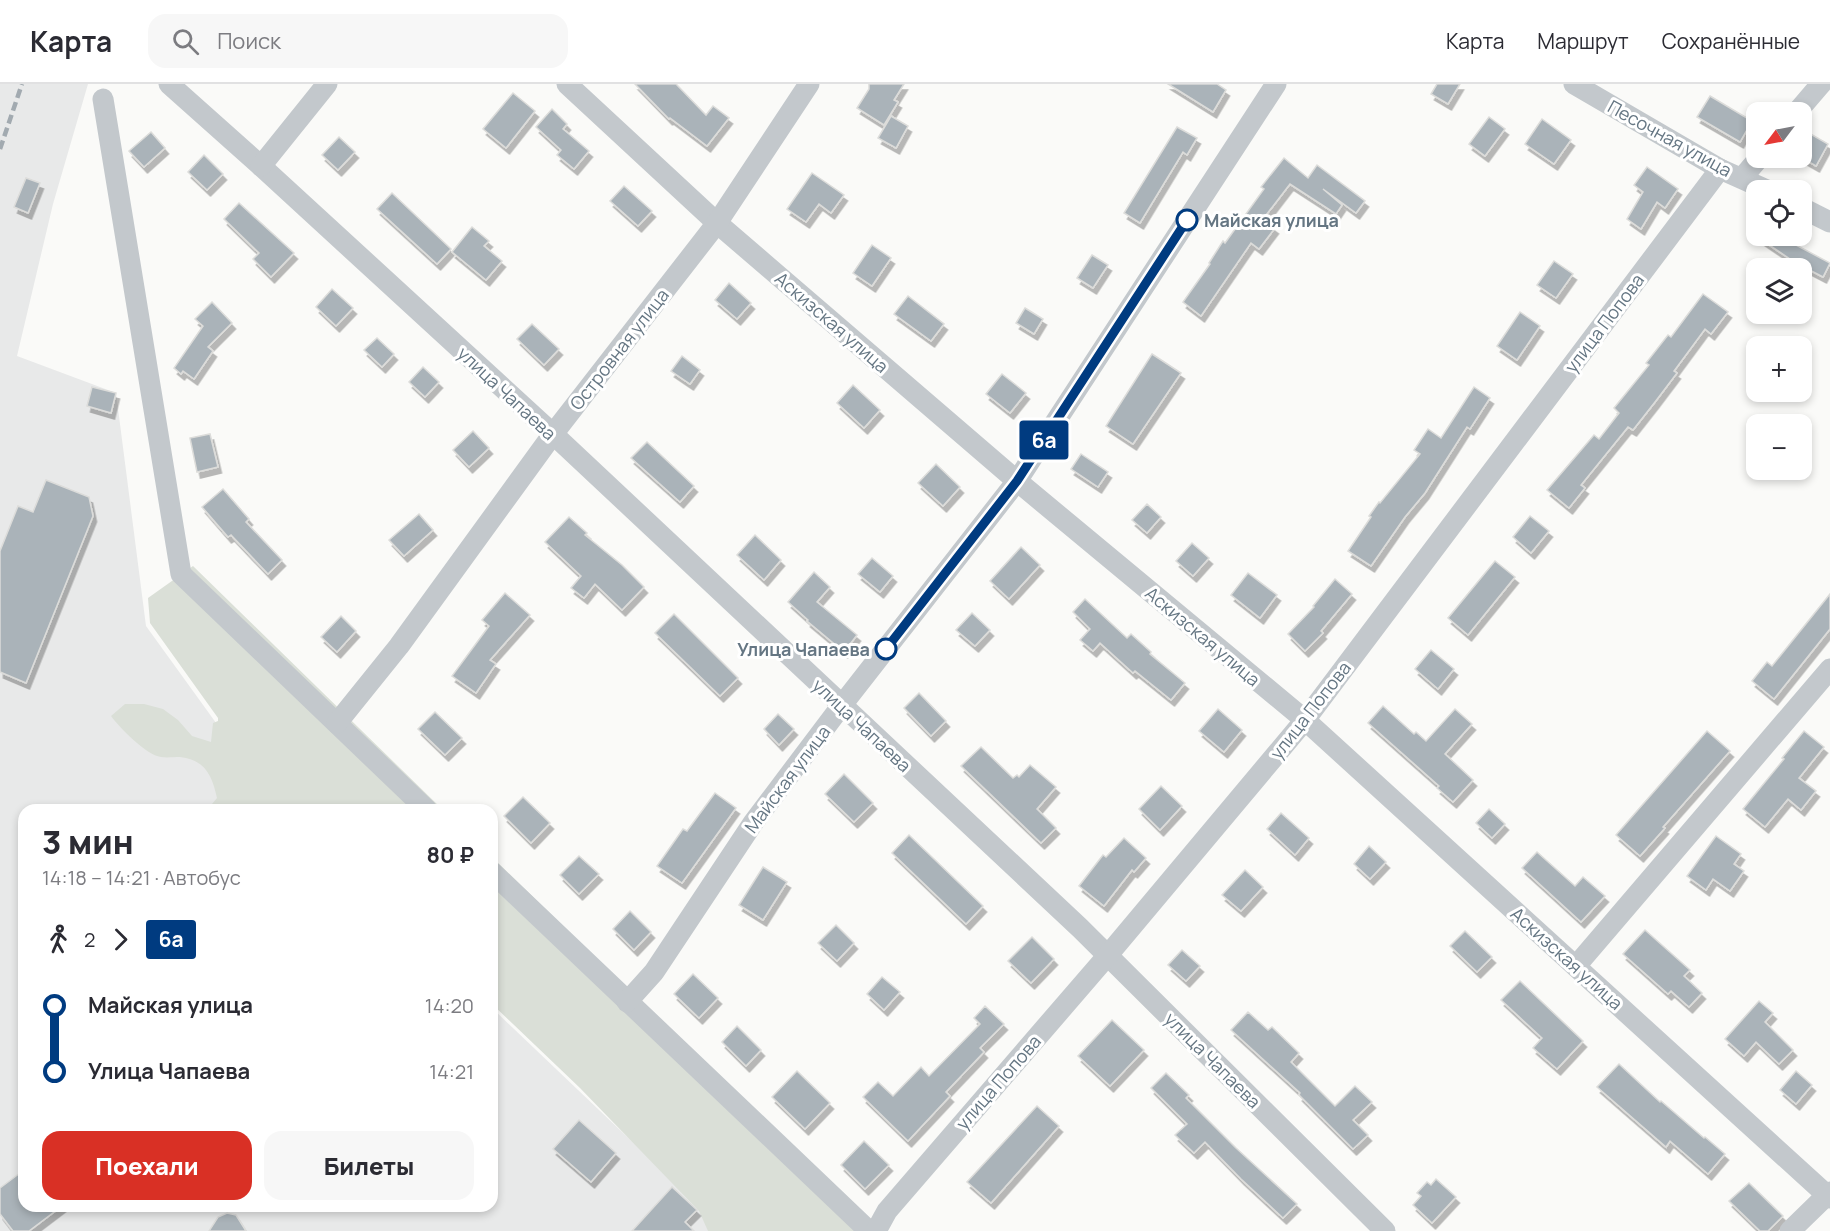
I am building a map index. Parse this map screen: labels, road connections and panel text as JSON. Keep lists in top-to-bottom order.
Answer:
{
  "streets": {
    "street": [
      "Песочная улица",
      "Аскизская улица",
      "улица Попова",
      "Островная улица",
      "улица Чапаева",
      "Майская улица"
    ]
  },
  "crossings": [
    ["Песочная улица", "улица Попова"],
    ["Аскизская улица", "улица Попова"],
    ["Аскизская улица", "Островная улица"],
    ["Аскизская улица", "Майская улица"],
    ["улица Попова", "улица Чапаева"],
    ["Островная улица", "улица Чапаева"],
    ["улица Чапаева", "Майская улица"]
  ],
  "places": ["Майская улица", "Улица Чапаева"],
  "lines": ["bus line 6а"],
  "north": "bottom left",
  "page": {
    "header": "Карта",
    "search": "Поиск",
    "nav": ["Карта", "Маршрут", "Сохранённые"],
    "on_map": "6а",
    "map_buttons": ["+", "−"],
    "heading": ["3 мин", "14:18 – 14:21 · Автобус", "80 ₽"],
    "legs": ["2", "6а"],
    "list": [
      {
        "name": "Майская улица",
        "value": "14:20"
      },
      {
        "name": "Улица Чапаева",
        "value": "14:21"
      }
    ],
    "buttons": ["Поехали", "Билеты"]
  }
}
